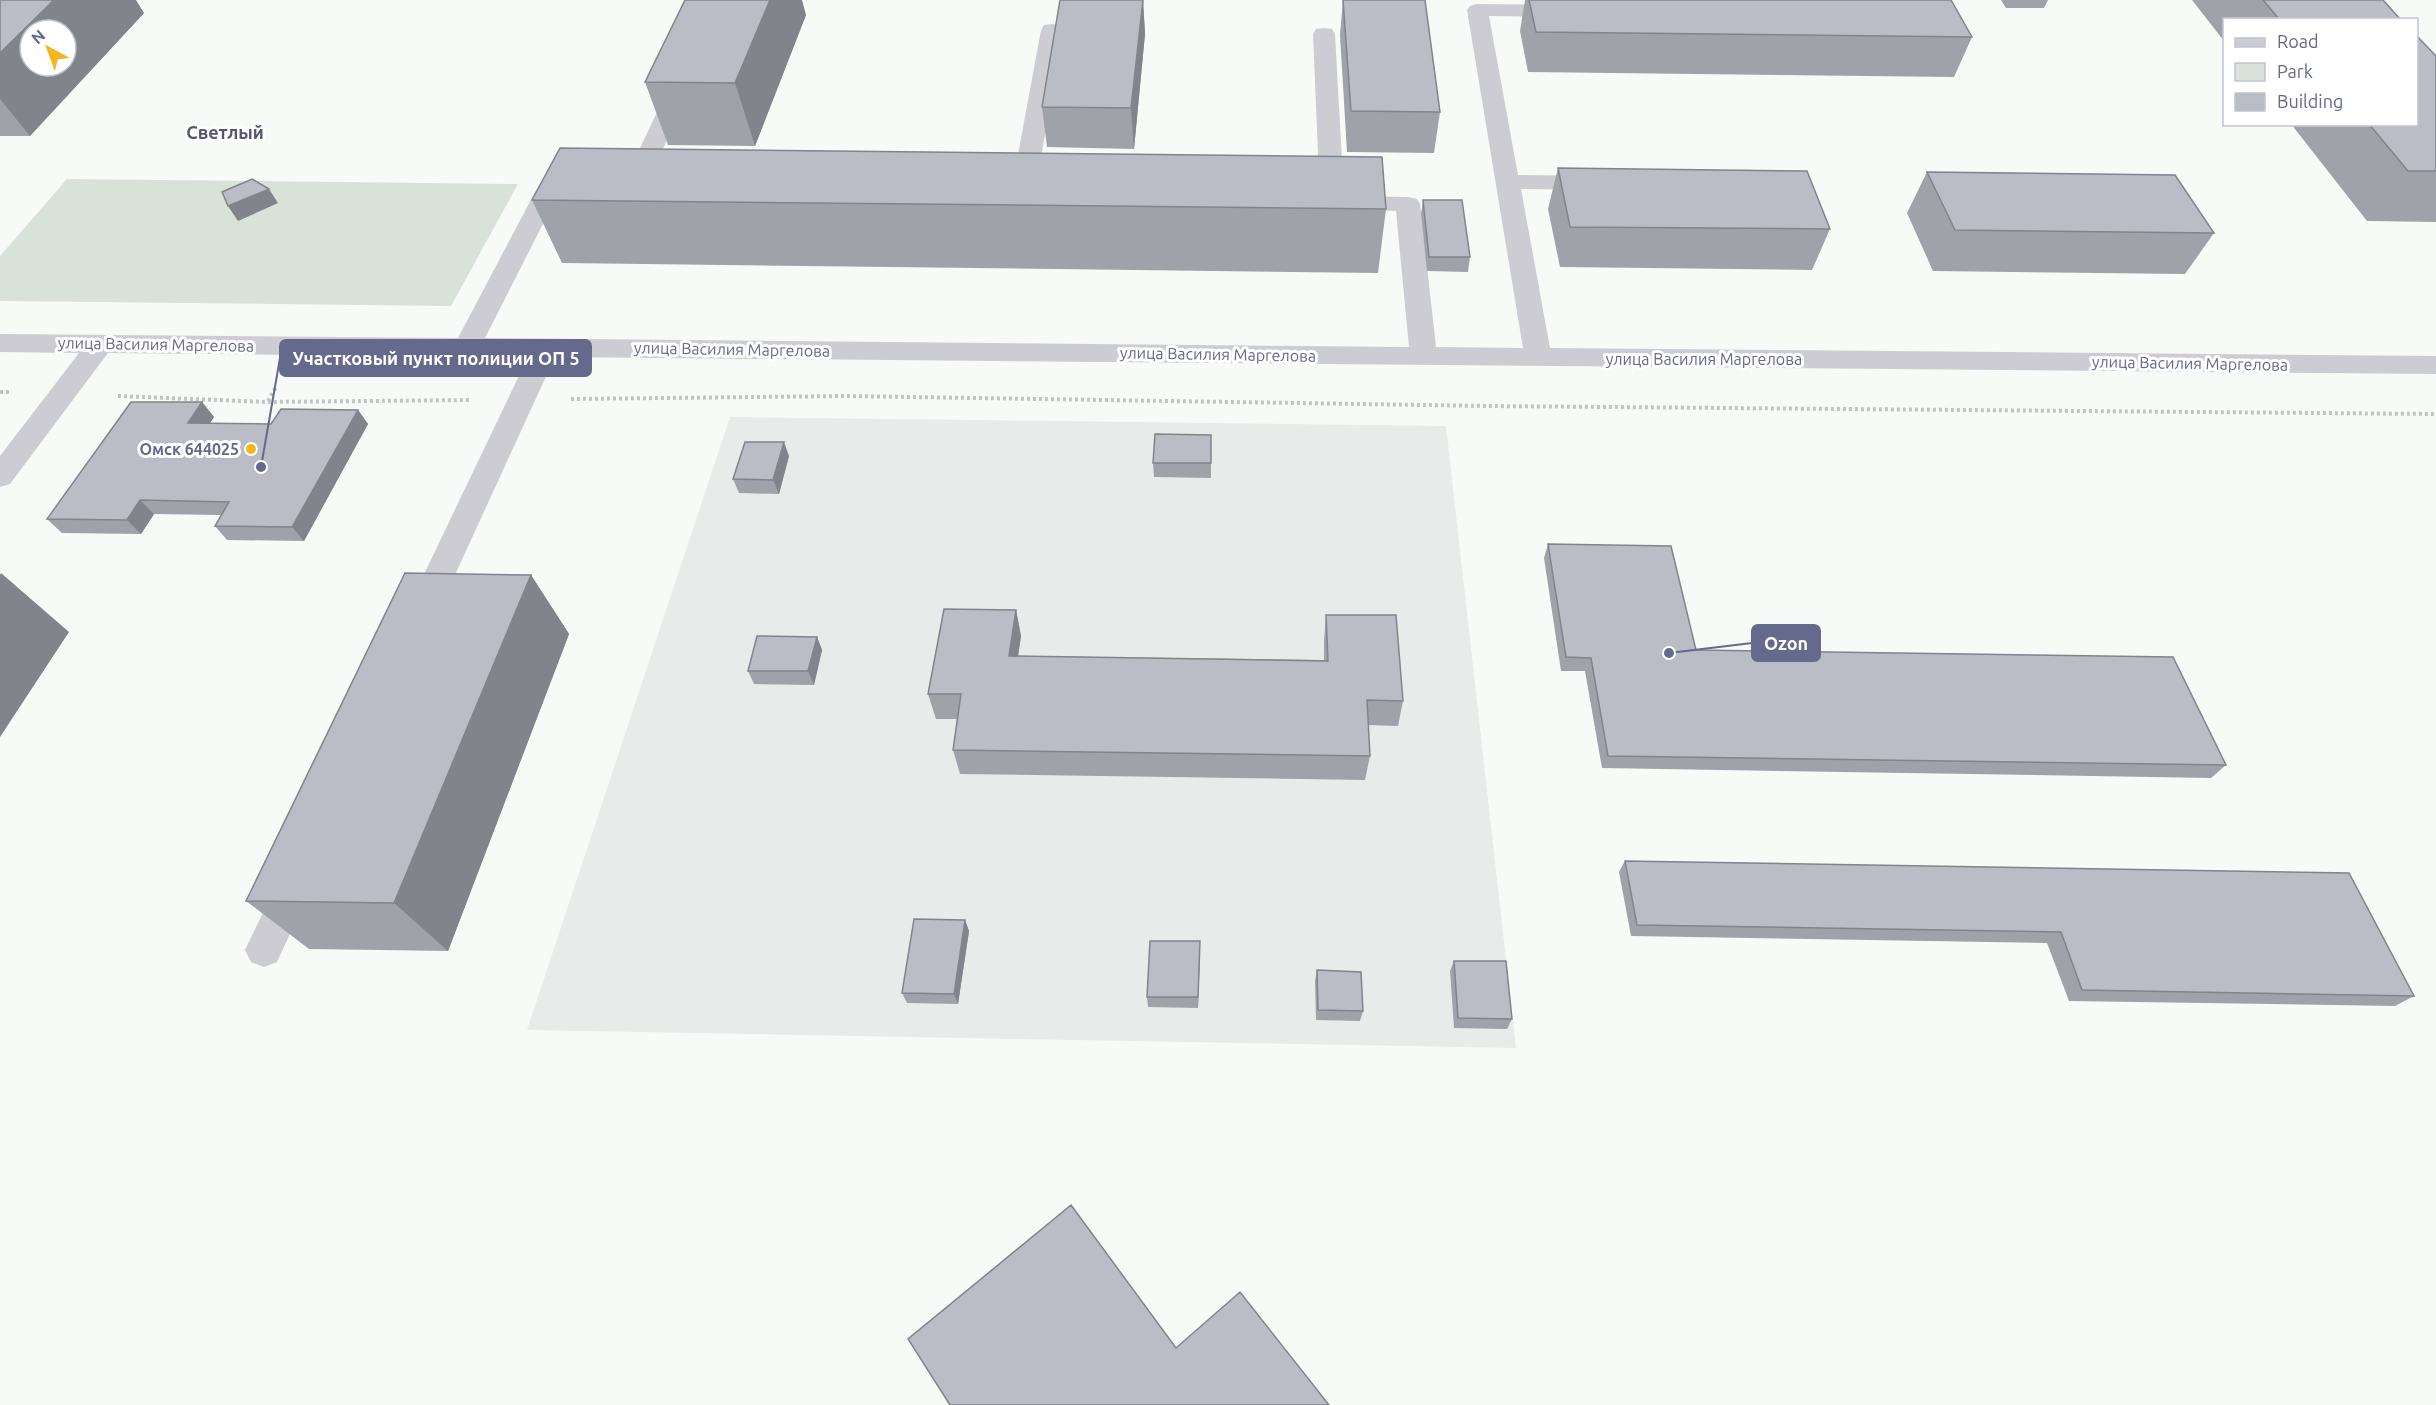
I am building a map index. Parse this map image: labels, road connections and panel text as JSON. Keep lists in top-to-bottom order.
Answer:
{
  "streets": {
    "street": ["улица Василия Маргелова"]
  },
  "districts": ["Светлый"],
  "places": ["Омск 644025", "Участковый пункт полиции ОП 5", "Ozon"],
  "legend": ["Road", "Park", "Building"],
  "north": "top left"
}
